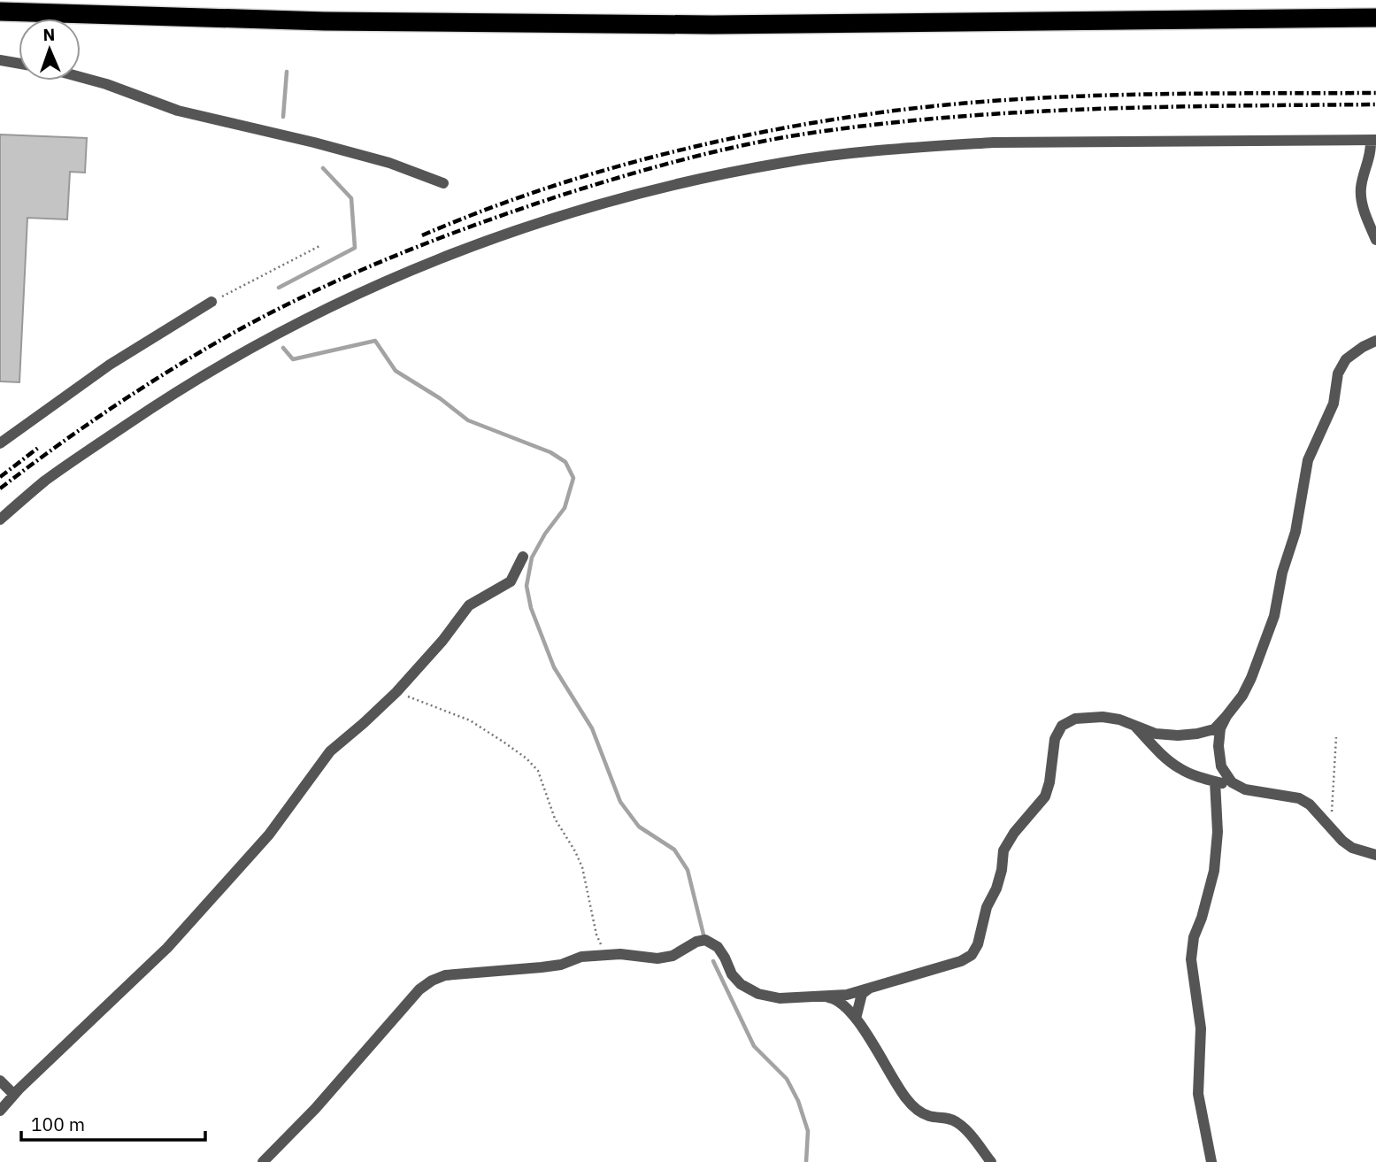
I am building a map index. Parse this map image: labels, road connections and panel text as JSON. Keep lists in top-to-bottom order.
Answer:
{
  "scale_bar": "100 m",
  "north": "top"
}
